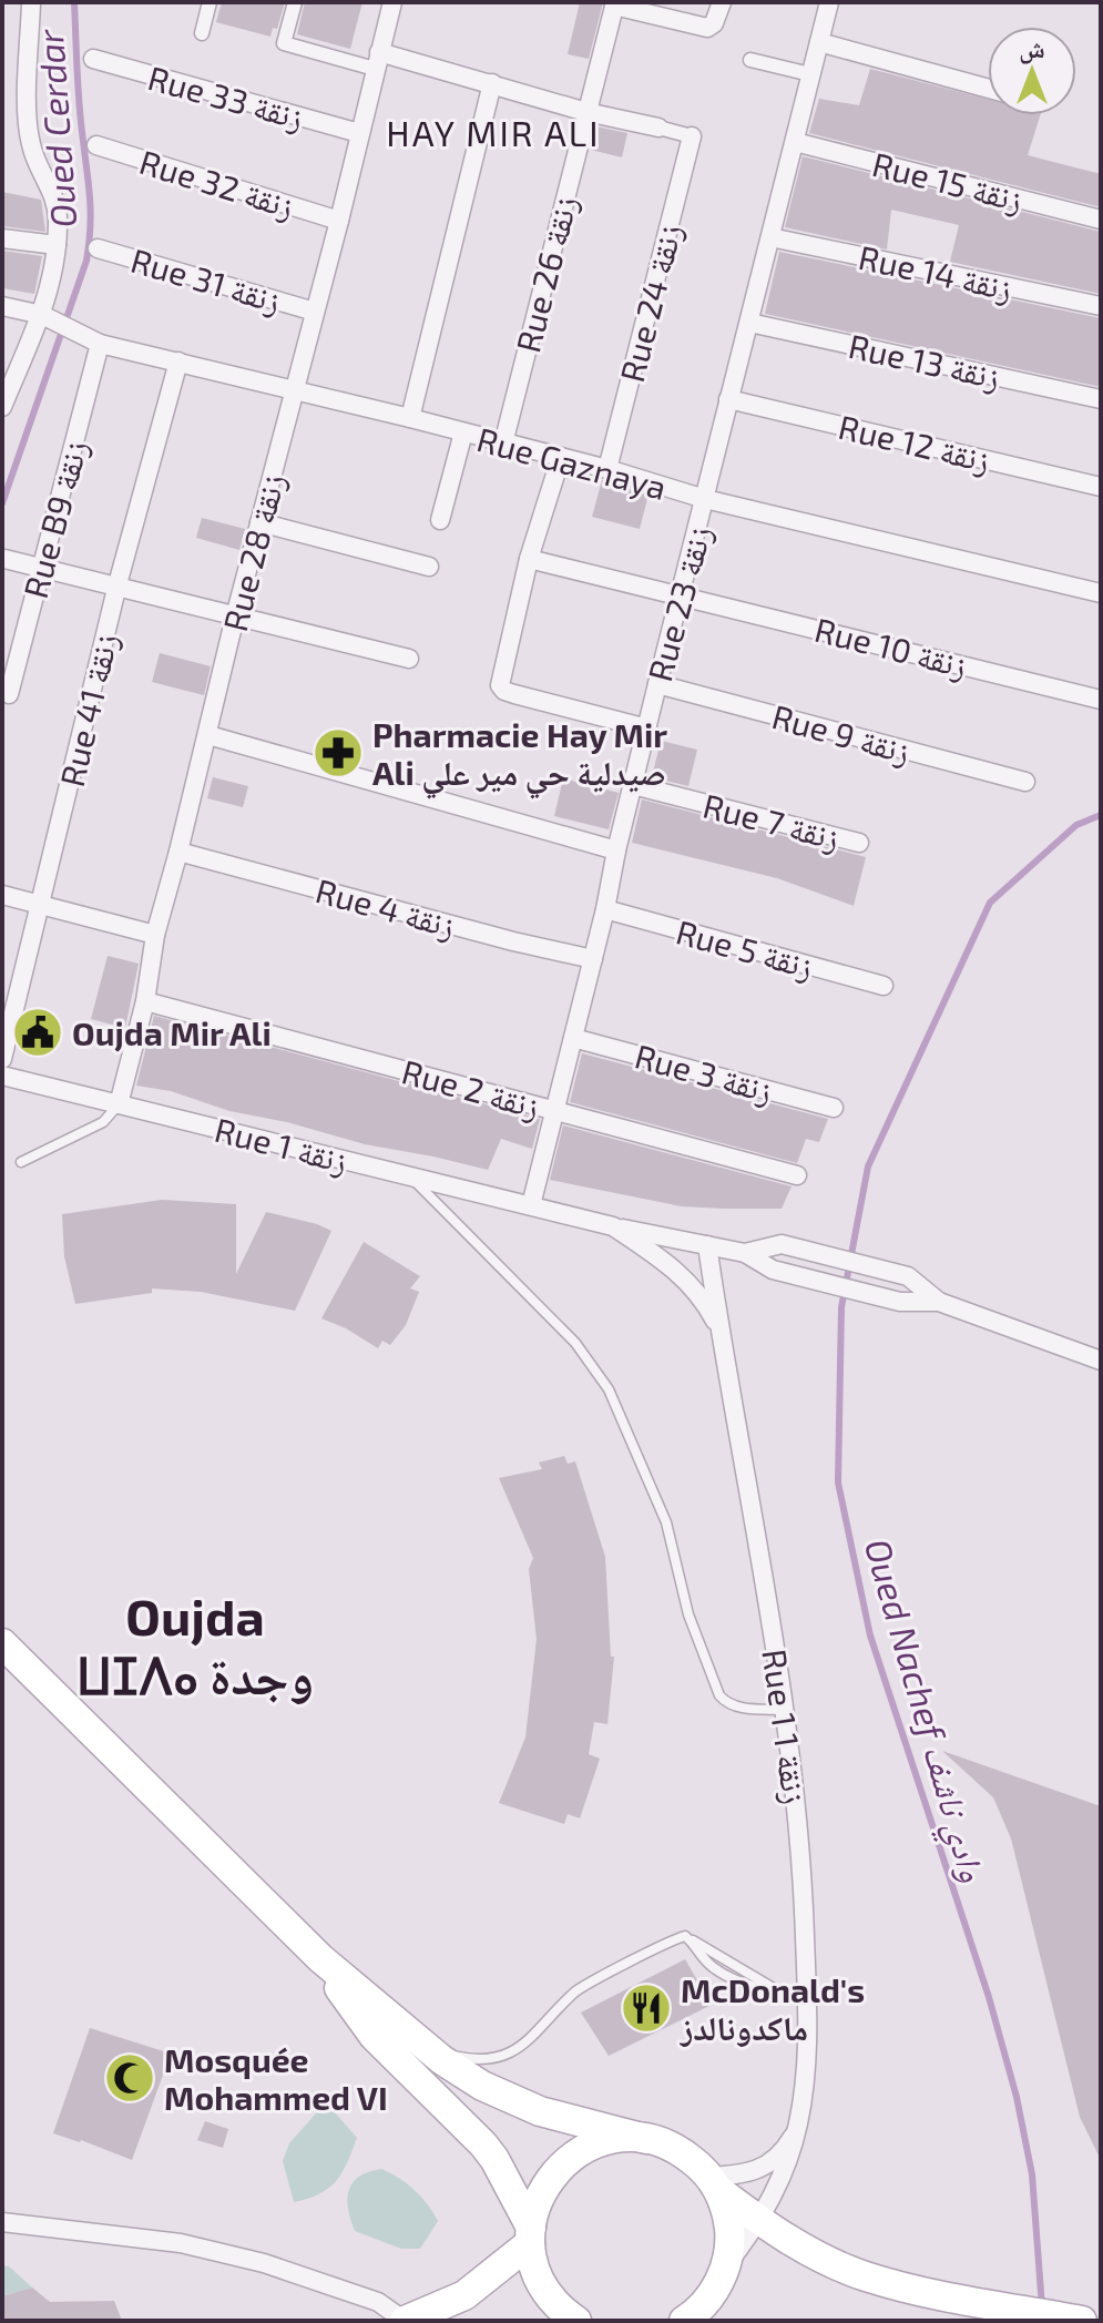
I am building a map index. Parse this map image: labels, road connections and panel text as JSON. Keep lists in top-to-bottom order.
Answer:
{
  "streets": {
    "street": [
      "Rue 33 زنقة",
      "Rue 15 زنقة",
      "Rue 32 زنقة",
      "Rue 14 زنقة",
      "Rue 26 زنقة",
      "Rue 31 زنقة",
      "Rue 24 زنقة",
      "Rue 13 زنقة",
      "Rue 12 زنقة",
      "Rue Gaznaya",
      "Rue B9 زنقة",
      "Rue 28 زنقة",
      "Rue 23 زنقة",
      "Rue 10 زنقة",
      "Rue 41 زنقة",
      "Rue 9 زنقة",
      "Rue 7 زنقة",
      "Rue 4 زنقة",
      "Rue 5 زنقة",
      "Rue 3 زنقة",
      "Rue 2 زنقة",
      "Rue زنقة 1",
      "Rue 1 زنقة 1"
    ]
  },
  "crossings": [
    ["Rue 33 زنقة", "Rue 28 زنقة"],
    ["Rue 15 زنقة", "Rue 23 زنقة"],
    ["Rue 32 زنقة", "Rue 28 زنقة"],
    ["Rue 14 زنقة", "Rue 23 زنقة"],
    ["Rue 26 زنقة", "Rue Gaznaya"],
    ["Rue 31 زنقة", "Rue 28 زنقة"],
    ["Rue 24 زنقة", "Rue Gaznaya"],
    ["Rue 13 زنقة", "Rue 23 زنقة"],
    ["Rue 12 زنقة", "Rue 23 زنقة"],
    ["Rue Gaznaya", "Rue B9 زنقة"],
    ["Rue Gaznaya", "Rue 28 زنقة"],
    ["Rue Gaznaya", "Rue 23 زنقة"],
    ["Rue Gaznaya", "Rue 41 زنقة"],
    ["Rue 28 زنقة", "Rue 4 زنقة"],
    ["Rue 28 زنقة", "Rue 2 زنقة"],
    ["Rue 28 زنقة", "Rue زنقة 1"],
    ["Rue 23 زنقة", "Rue 10 زنقة"],
    ["Rue 23 زنقة", "Rue 9 زنقة"],
    ["Rue 23 زنقة", "Rue 7 زنقة"],
    ["Rue 23 زنقة", "Rue 4 زنقة"],
    ["Rue 23 زنقة", "Rue 5 زنقة"],
    ["Rue 23 زنقة", "Rue 3 زنقة"],
    ["Rue 23 زنقة", "Rue 2 زنقة"],
    ["Rue 23 زنقة", "Rue زنقة 1"],
    ["Rue زنقة 1", "Rue 1 زنقة 1"]
  ],
  "districts": ["HAY MIR ALI", "Oujda ⵡⵊⴷⴰ وجدة"],
  "water": ["Oued Cerdar", "Oued Nachef وادي ناشف"],
  "places": {
    "pharmacy": ["Pharmacie Hay Mir Ali صيدلية حي مير علي"],
    "public building": ["Oujda Mir Ali"],
    "restaurant": ["McDonald's ماكدونالدز"],
    "mosque": ["Mosquée Mohammed VI"]
  },
  "north": "top"
}
